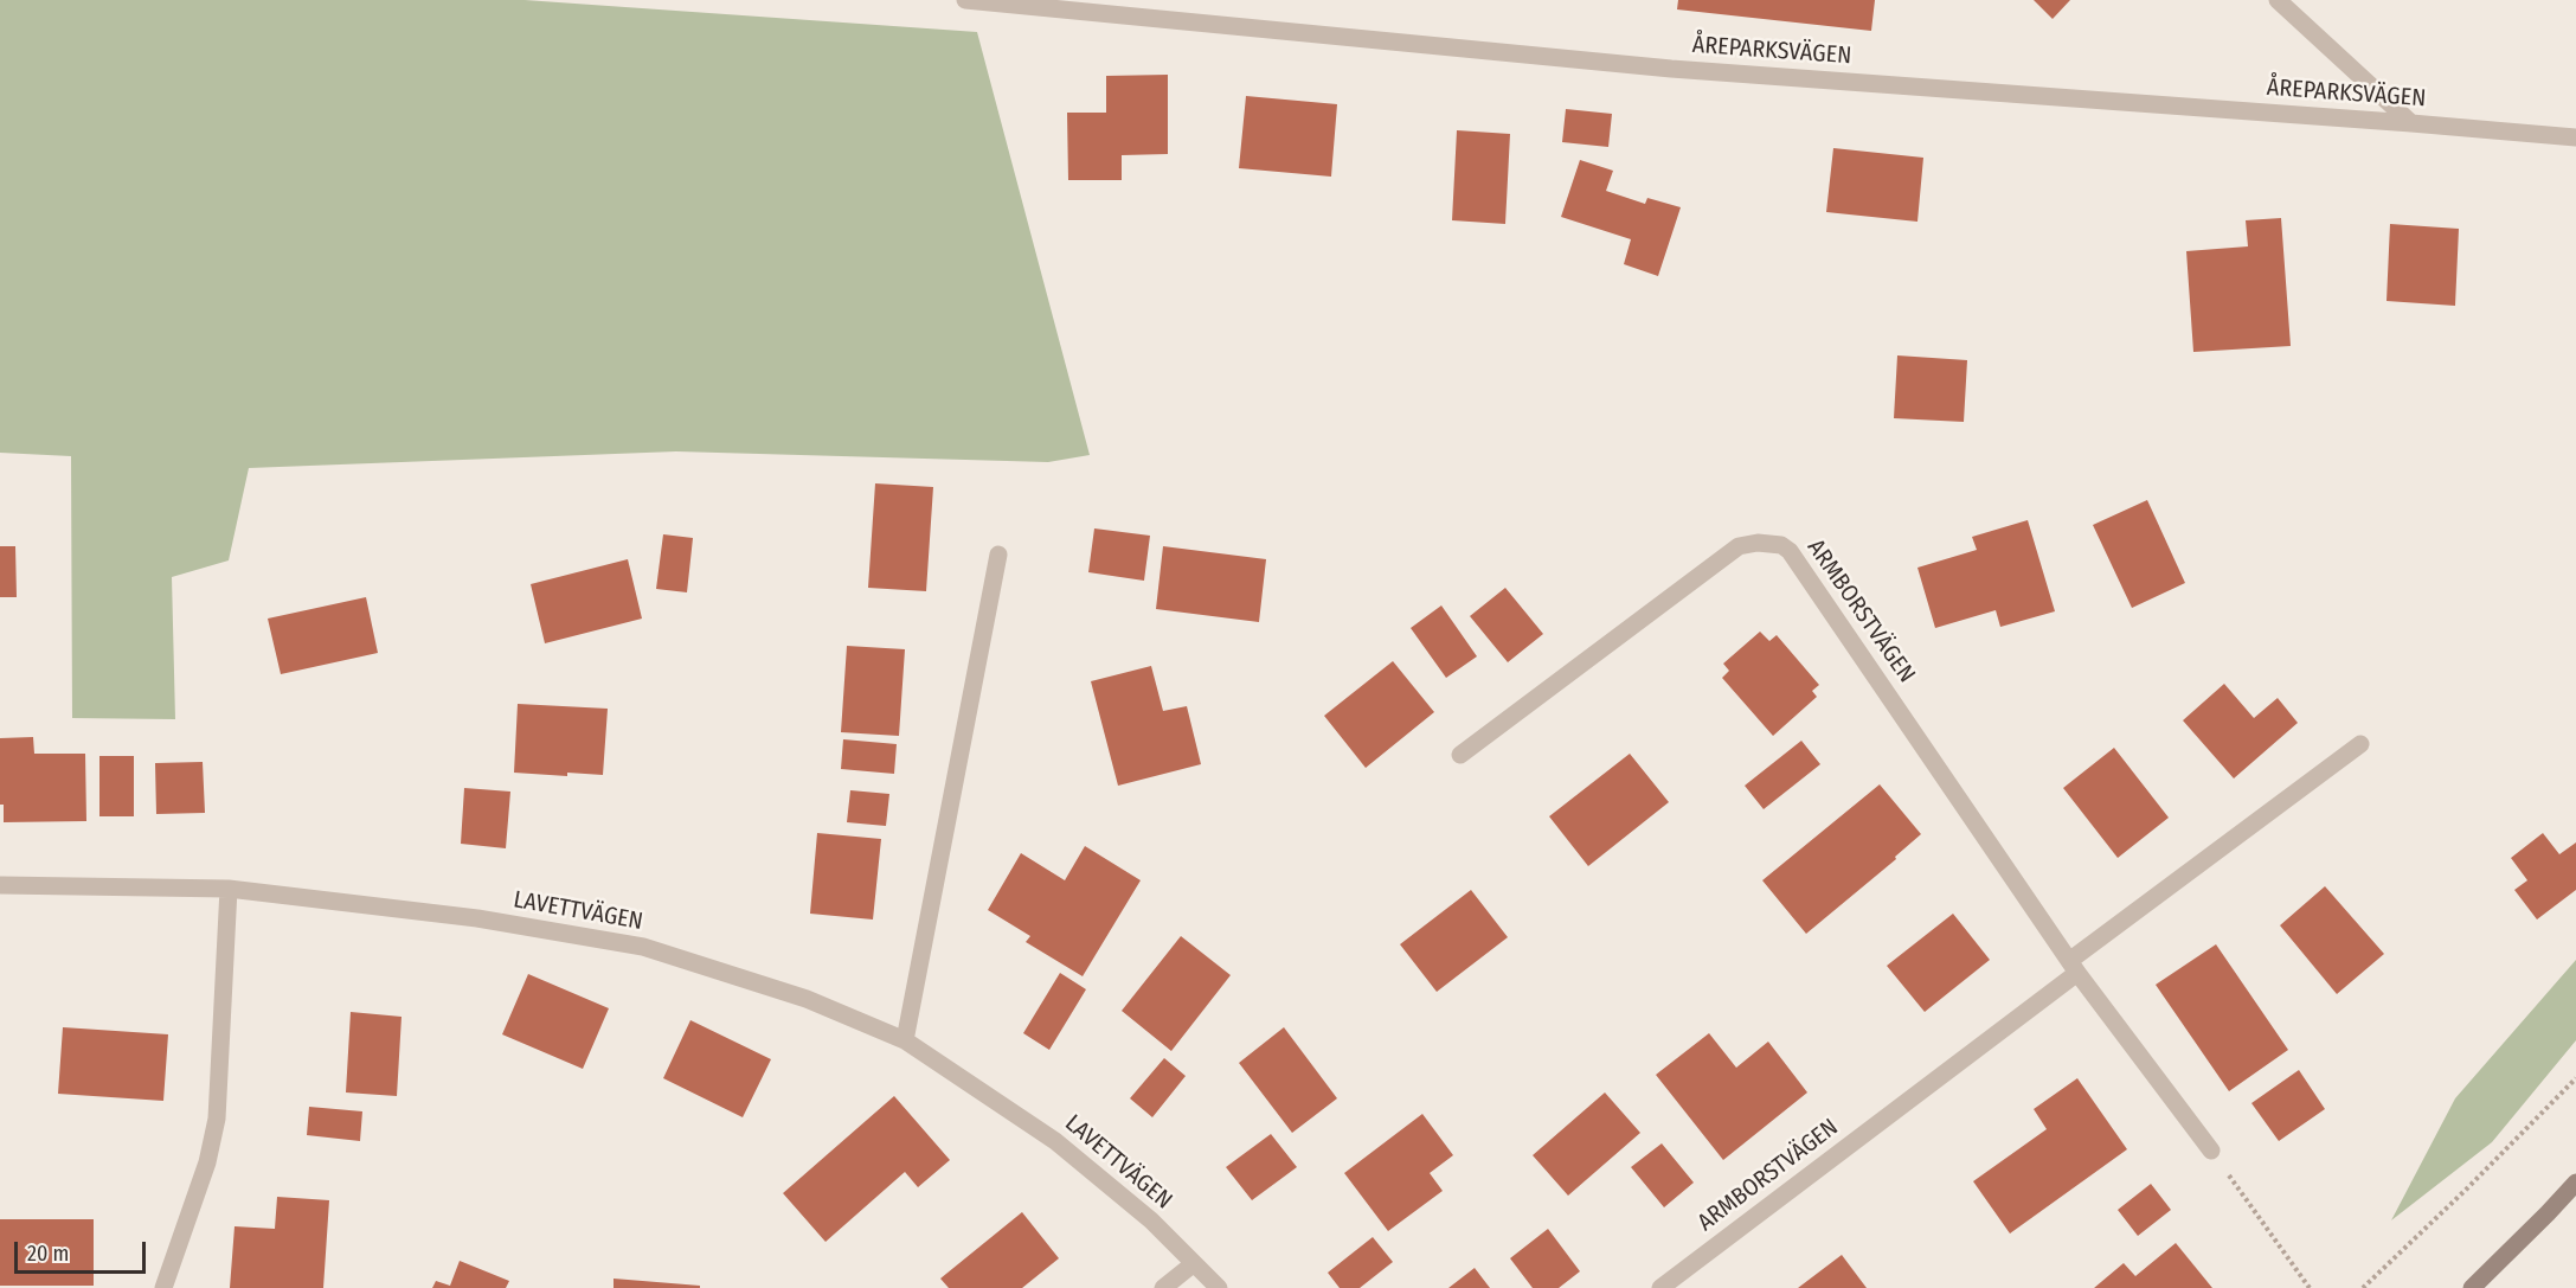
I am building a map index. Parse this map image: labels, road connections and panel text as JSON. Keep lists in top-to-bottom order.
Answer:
{
  "streets": {
    "street": ["ÅREPARKSVÄGEN", "ARMBORSTVÄGEN", "LAVETTVÄGEN"]
  },
  "scale_bar": "20 m"
}
